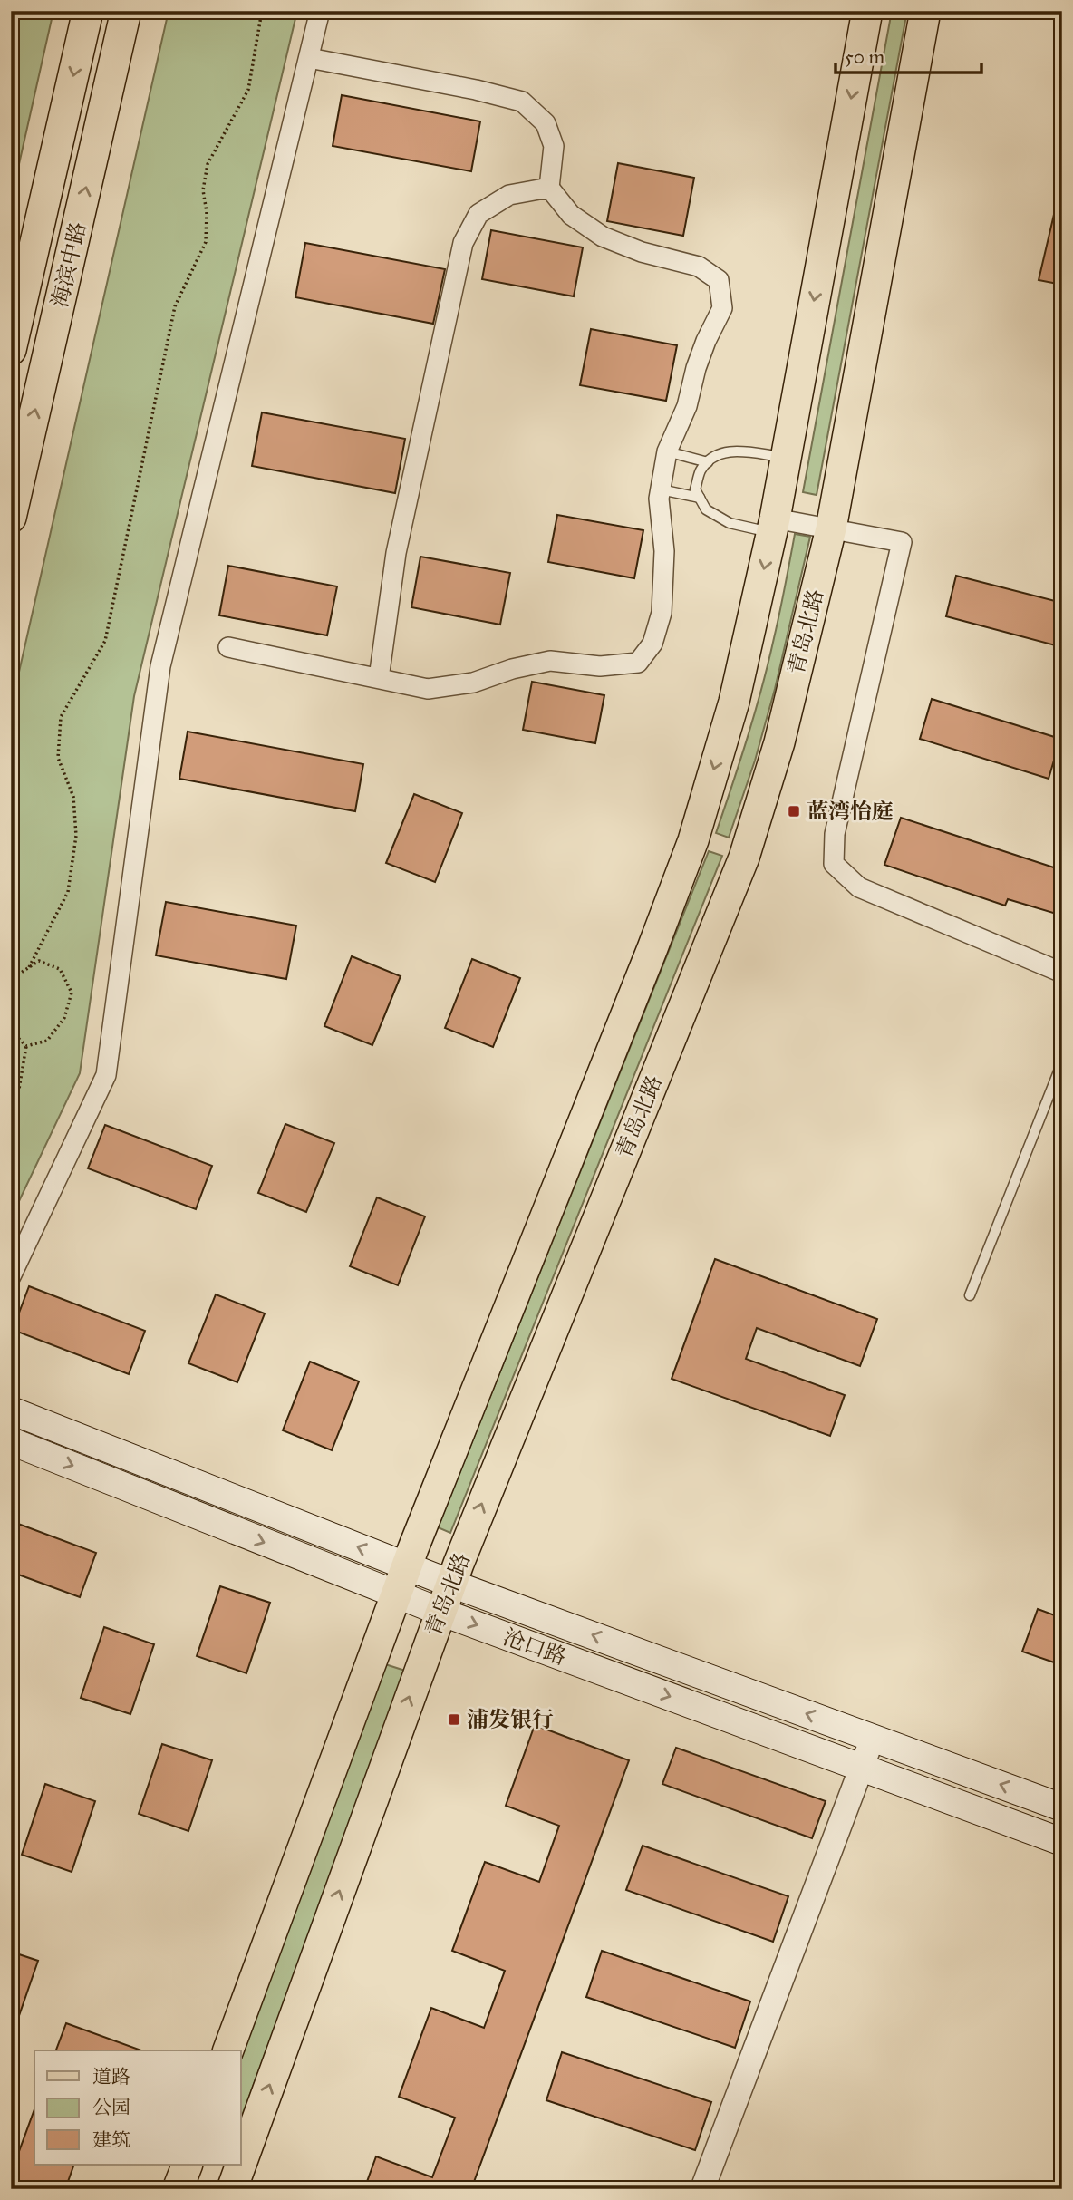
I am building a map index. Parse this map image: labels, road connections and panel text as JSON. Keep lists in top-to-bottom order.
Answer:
{
  "streets": {
    "main road": ["海滨中路", "青岛北路", "沧口路"]
  },
  "crossings": [
    ["青岛北路", "沧口路"]
  ],
  "places": {
    "transit": ["蓝湾怡庭", "浦发银行"]
  },
  "legend": ["道路", "公园", "建筑"],
  "scale_bar": "50 m"
}
